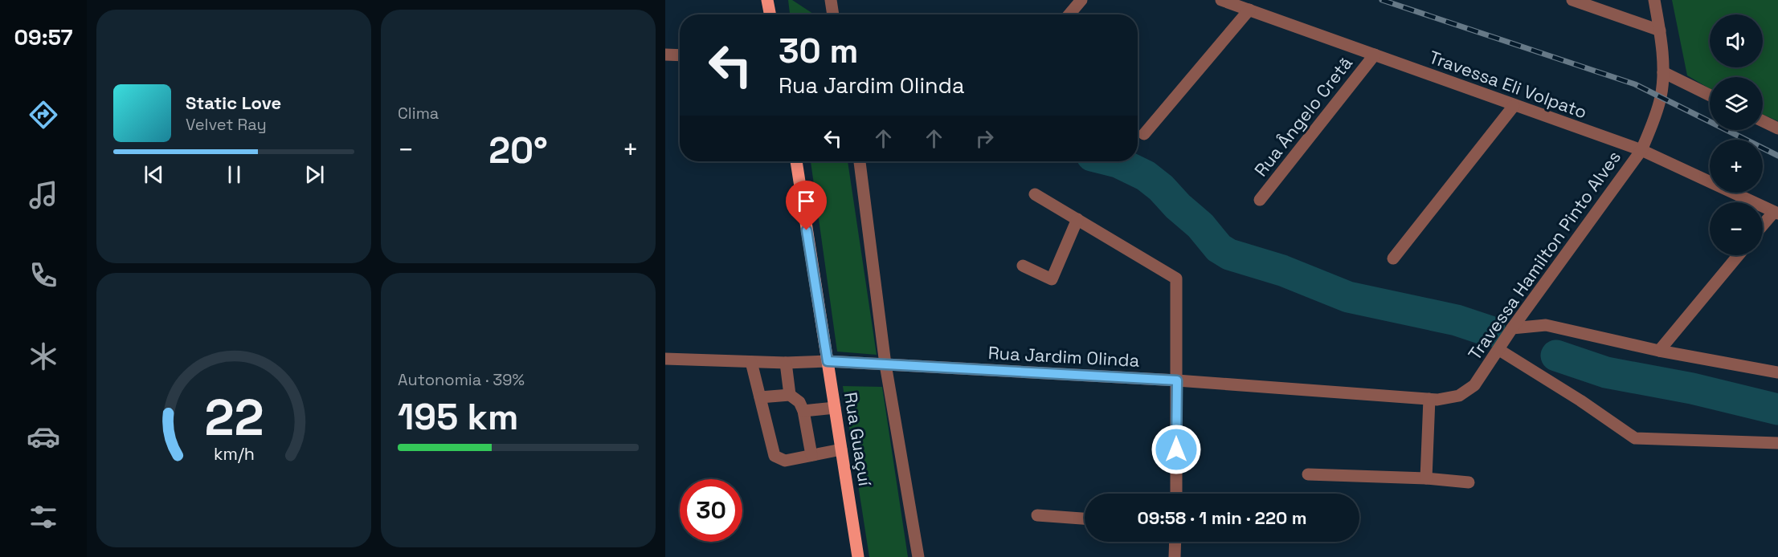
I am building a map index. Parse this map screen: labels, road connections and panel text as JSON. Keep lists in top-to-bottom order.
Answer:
{
  "streets": {
    "main road": ["Rua Guaçuí"],
    "street": [
      "Travessa Eli Volpato",
      "Rua Ângelo Cretã",
      "Travessa Hamilton Pinto Alves",
      "Rua Jardim Olinda"
    ]
  },
  "crossings": [
    ["Travessa Eli Volpato", "Rua Ângelo Cretã"],
    ["Travessa Eli Volpato", "Travessa Hamilton Pinto Alves"],
    ["Travessa Hamilton Pinto Alves", "Rua Jardim Olinda"],
    ["Rua Jardim Olinda", "Rua Guaçuí"]
  ],
  "page": {
    "tabs": "09:57",
    "tile": [
      "Clima",
      ["Autonomia · 39%", "195 km"]
    ],
    "map_buttons": ["+", "−"],
    "turn": ["30 m", "Rua Jardim Olinda"],
    "song": ["Static Love", "Velvet Ray"],
    "heat": ["−", "20°", "+"],
    "limit": "30",
    "trip": "09:58 · 1 min · 220 m",
    "gauge": ["22", "km/h"]
  }
}
